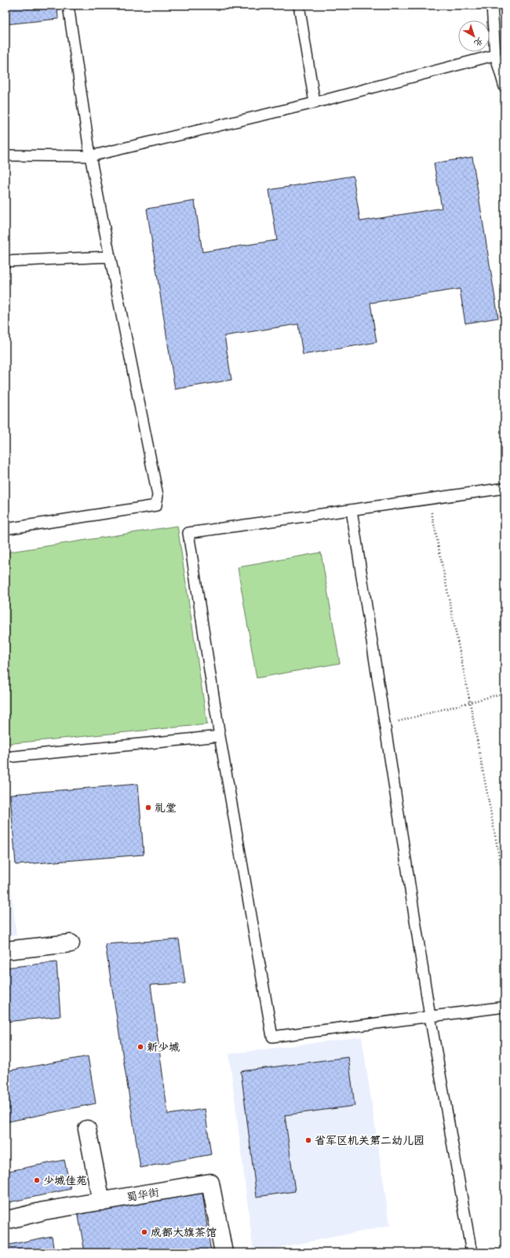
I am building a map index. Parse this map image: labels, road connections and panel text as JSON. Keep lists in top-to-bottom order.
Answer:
{
  "streets": {
    "street": ["蜀华街"]
  },
  "places": [
    "礼堂",
    "新少城",
    "省军区机关第二幼儿园",
    "少城佳苑",
    "成都大旗茶馆"
  ],
  "north": "bottom right"
}
